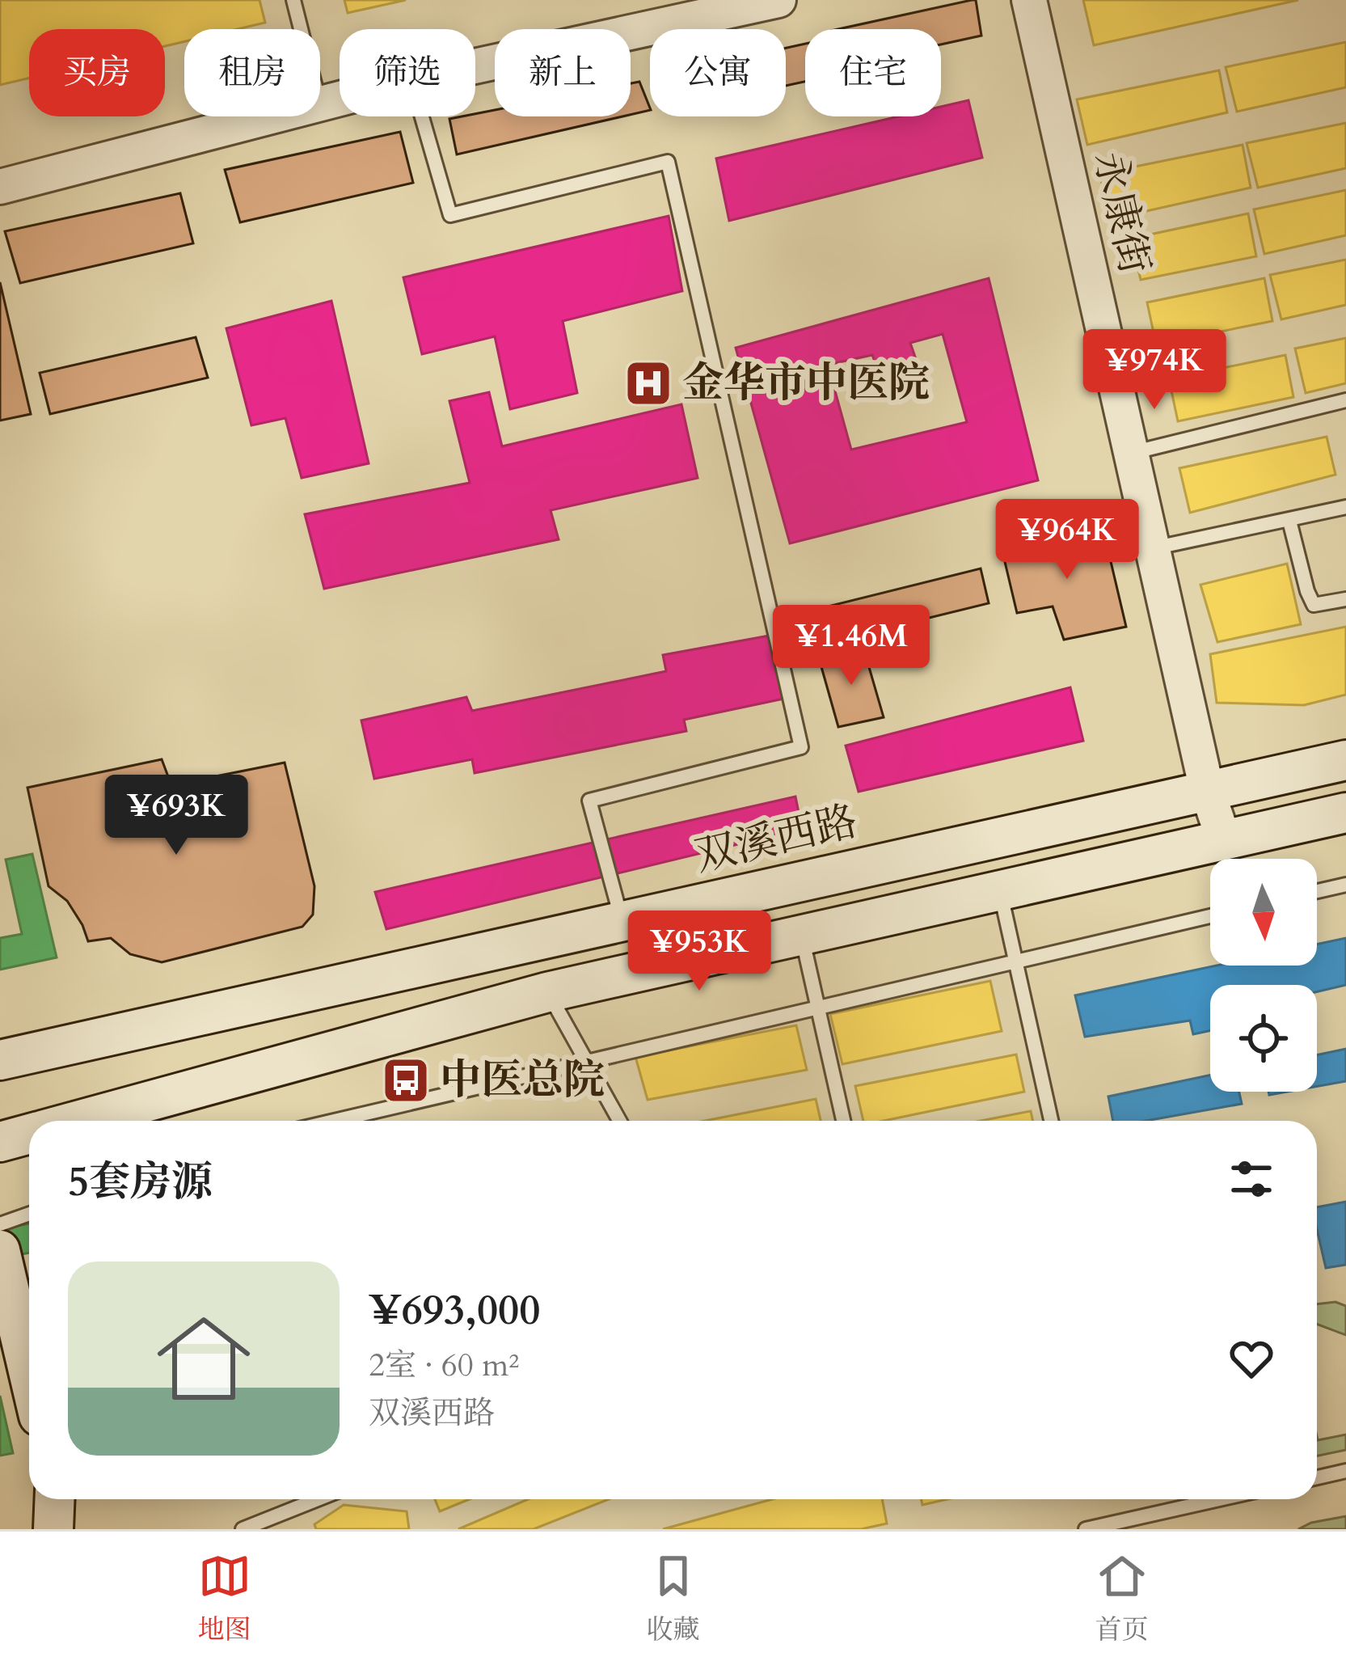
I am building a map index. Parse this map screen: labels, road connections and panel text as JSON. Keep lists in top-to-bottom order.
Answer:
{
  "streets": {
    "main road": ["双溪西路"],
    "street": ["永康街"]
  },
  "crossings": [
    ["永康街", "双溪西路"]
  ],
  "places": {
    "hospital": ["金华市中医院"],
    "bus stop": ["中医总院"]
  },
  "north": "bottom",
  "page": {
    "chip": [
      "买房",
      "租房",
      "筛选",
      "新上",
      "公寓",
      "住宅"
    ],
    "price": [
      "¥974K",
      "¥964K",
      "¥1.46M",
      "¥693K",
      "¥953K"
    ],
    "heading": "5套房源",
    "list": [
      {
        "name": "¥693,000",
        "note": "2室 · 60 m² · 双溪西路"
      }
    ],
    "tabs": ["地图", "收藏", "首页"]
  }
}
